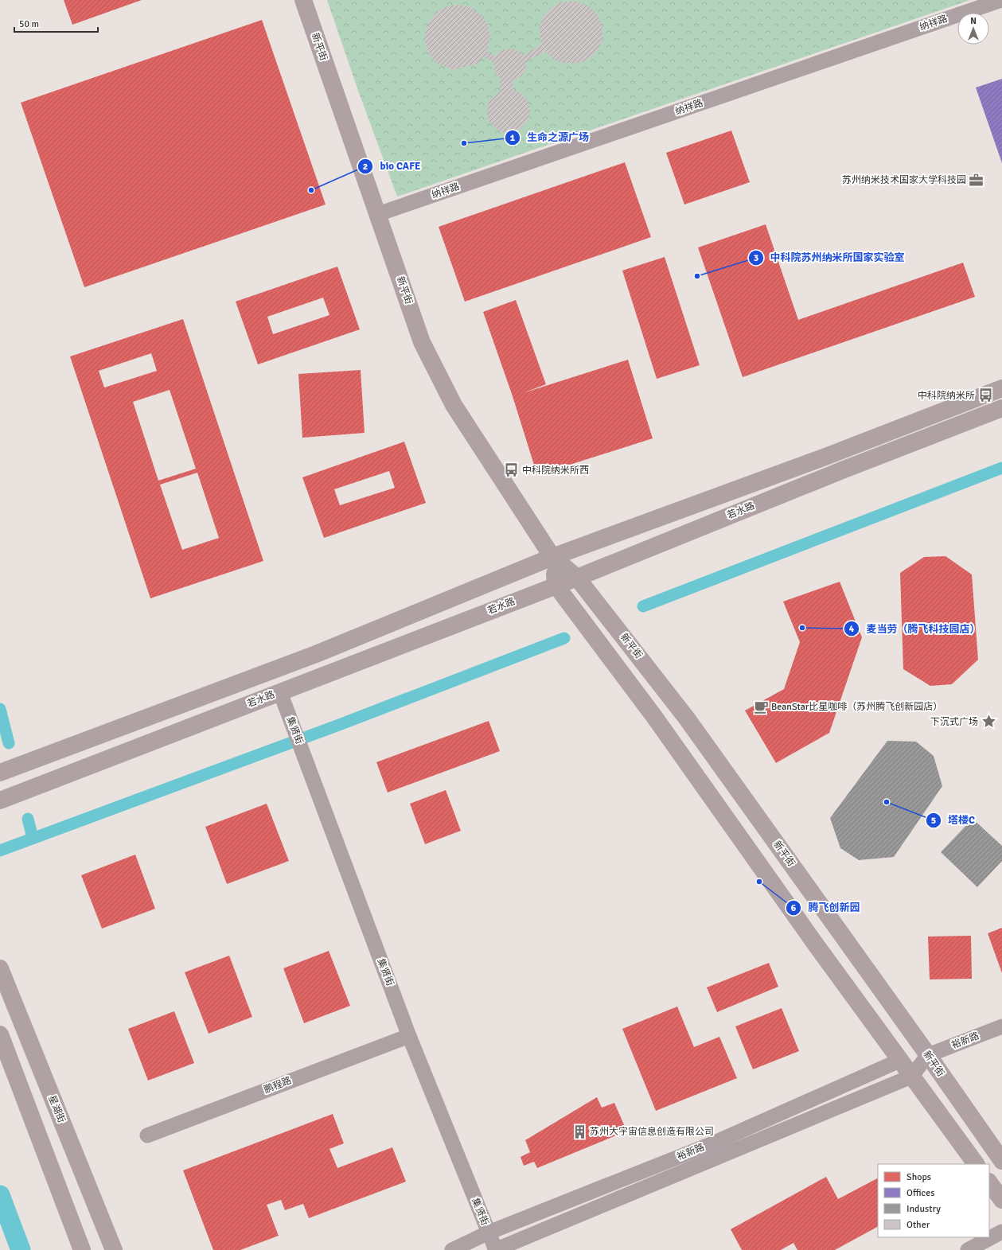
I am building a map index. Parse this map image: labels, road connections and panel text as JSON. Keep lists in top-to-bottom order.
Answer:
{
  "streets": {
    "main road": [
      "新平街",
      "若水路",
      "裕新路",
      "星湖街"
    ],
    "street": ["纳祥路", "集贤街", "鹏程路"]
  },
  "crossings": [
    ["纳祥路", "新平街"],
    ["新平街", "若水路"],
    ["新平街", "裕新路"],
    ["若水路", "集贤街"],
    ["集贤街", "裕新路"],
    ["集贤街", "鹏程路"]
  ],
  "places": {
    "other": [
      "生命之源广场",
      "bio CAFE",
      "中科院苏州纳米所国家实验室",
      "麦当劳（腾飞科技园店）",
      "塔楼C",
      "腾飞创新园"
    ],
    "office": ["苏州纳米技术国家大学科技园"],
    "bus stop": ["中科院纳米所", "中科院纳米所西"],
    "cafe": ["BeanStar比星咖啡（苏州腾飞创新园店）"],
    "place": ["下沉式广场"],
    "building": ["苏州大宇宙信息创造有限公司"]
  },
  "legend": [
    "Shops",
    "Offices",
    "Industry",
    "Other"
  ],
  "scale_bar": "50 m",
  "north": "top"
}
